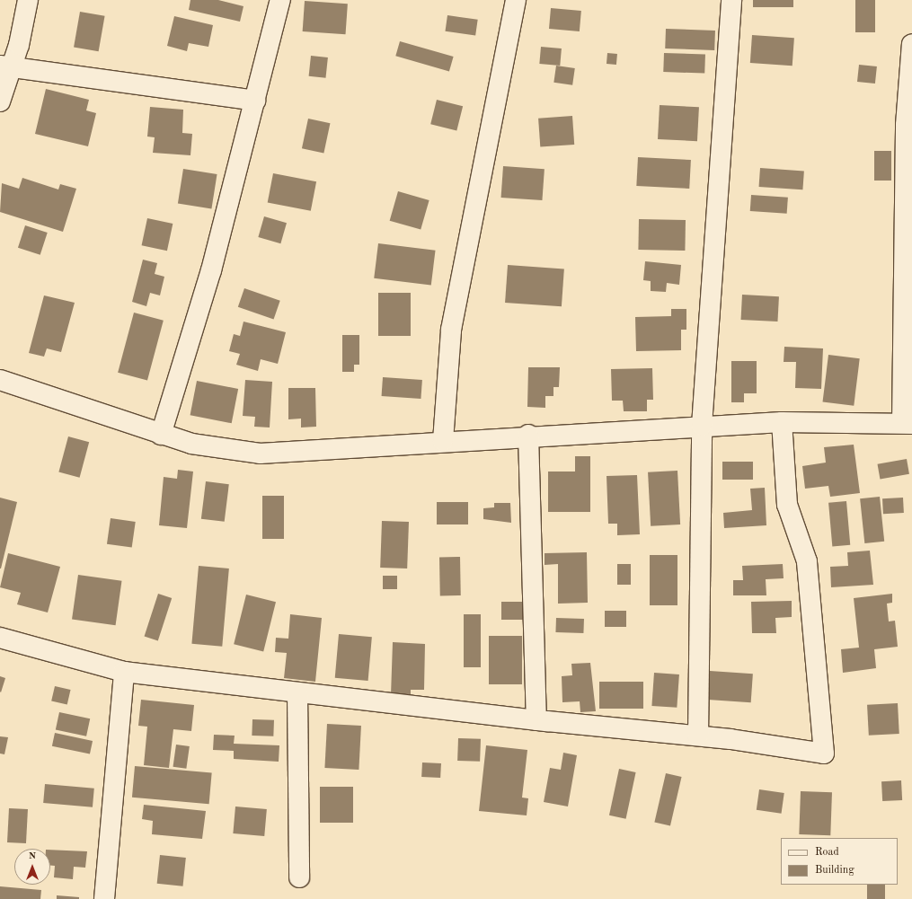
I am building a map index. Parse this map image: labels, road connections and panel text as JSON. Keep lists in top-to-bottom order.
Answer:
{
  "legend": ["Road", "Building"],
  "north": "top"
}
